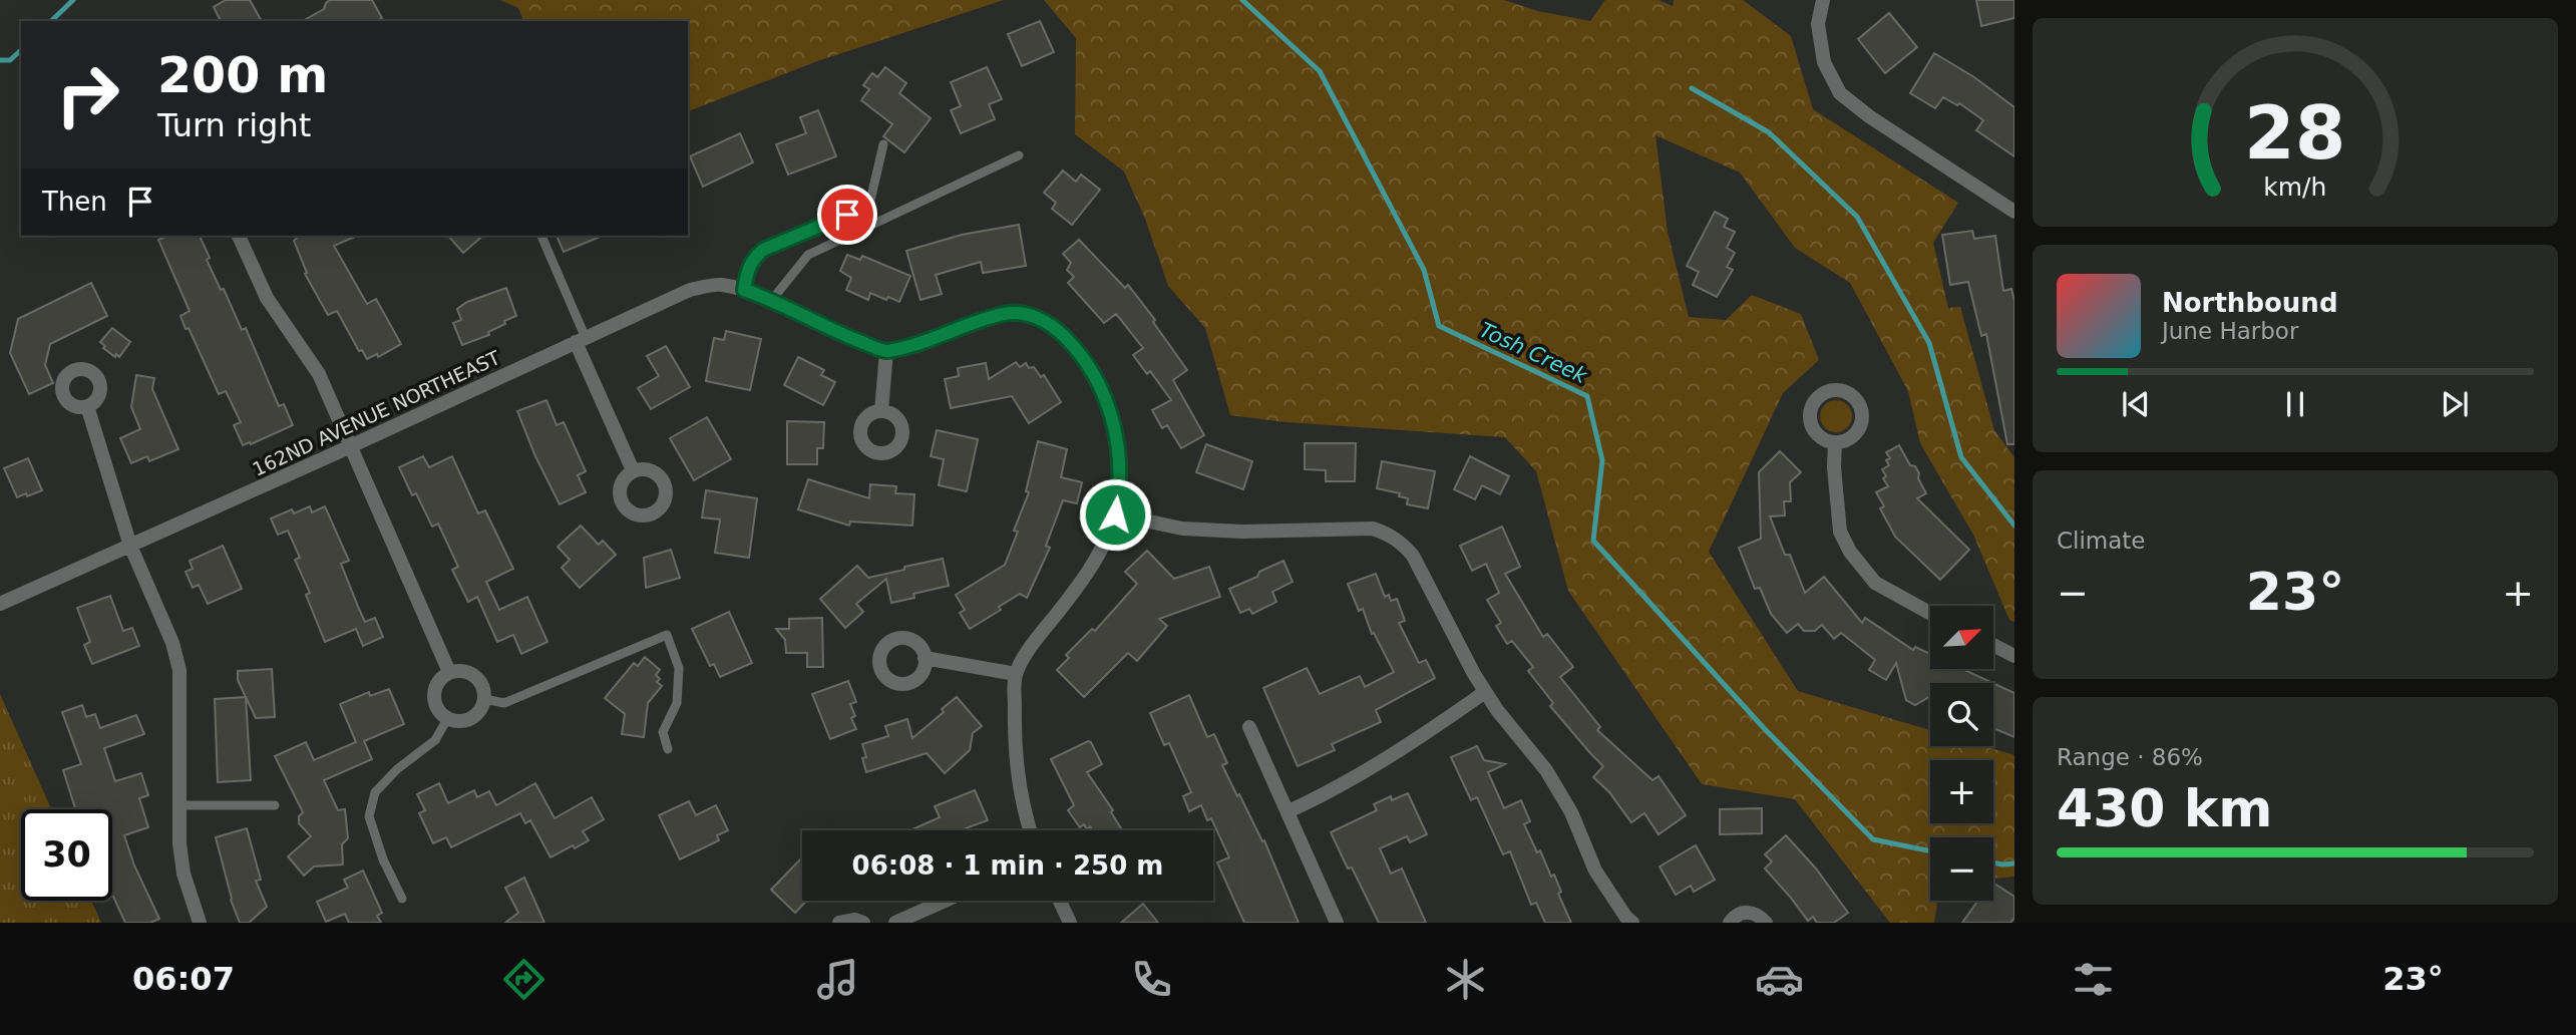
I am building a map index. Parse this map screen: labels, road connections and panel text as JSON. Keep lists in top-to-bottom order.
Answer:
{
  "streets": {
    "street": ["162ND AVENUE NORTHEAST"]
  },
  "water": ["Tosh Creek"],
  "north": "top right",
  "page": {
    "turn": ["200 m", "Turn right"],
    "then": "Then",
    "song": ["Northbound", "June Harbor"],
    "tile": [
      "Climate",
      ["Range · 86%", "430 km"]
    ],
    "heat": ["−", "23°", "+"],
    "map_buttons": ["+", "−"],
    "limit": "30",
    "trip": "06:08 · 1 min · 250 m",
    "tabs": ["06:07", "23°"],
    "gauge": ["28", "km/h"]
  }
}
